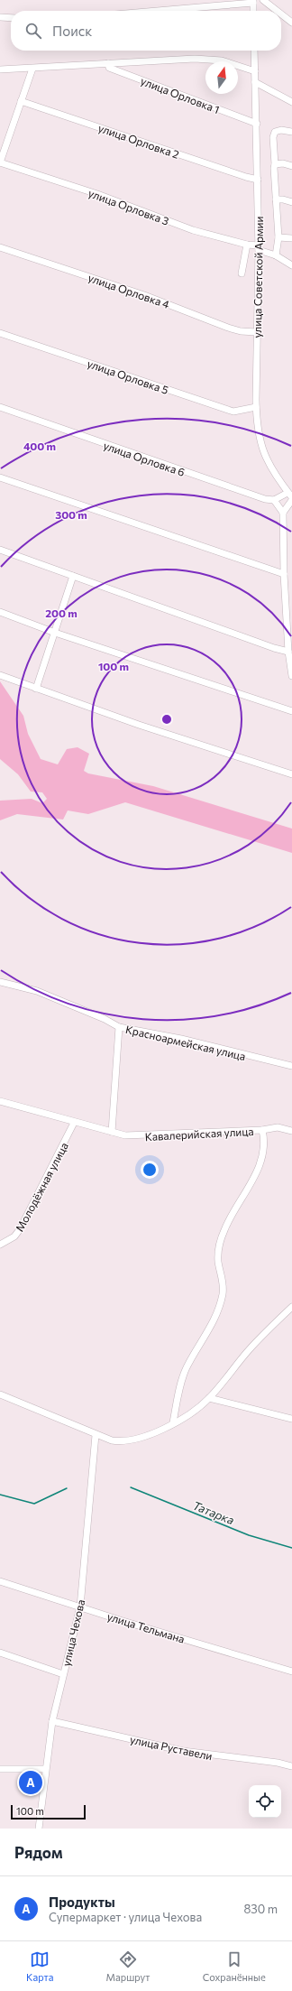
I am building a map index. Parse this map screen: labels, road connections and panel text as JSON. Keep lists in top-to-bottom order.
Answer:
{
  "streets": {
    "street": [
      "улица Орловка 1",
      "улица Орловка 2",
      "улица Орловка 3",
      "улица Советской Армии",
      "улица Орловка 4",
      "улица Орловка 5",
      "улица Орловка 6",
      "Красноармейская улица",
      "Кавалерийская улица",
      "Молодёжная улица",
      "улица Тельмана",
      "улица Чехова",
      "улица Руставели"
    ]
  },
  "crossings": [
    ["улица Орловка 1", "улица Советской Армии"],
    ["улица Орловка 2", "улица Советской Армии"],
    ["улица Орловка 3", "улица Советской Армии"],
    ["улица Советской Армии", "улица Орловка 4"],
    ["улица Советской Армии", "улица Орловка 5"],
    ["Кавалерийская улица", "Молодёжная улица"],
    ["улица Тельмана", "улица Чехова"],
    ["улица Чехова", "улица Руставели"]
  ],
  "water": ["Татарка"],
  "scale_bar": "100 m",
  "north": "top",
  "page": {
    "search": "Поиск",
    "pins": "A",
    "scale": "100 m",
    "heading": "Рядом",
    "list": [
      {
        "mark": "A",
        "name": "Продукты",
        "note": "Супермаркет · улица Чехова",
        "value": "830 m"
      }
    ],
    "nav": ["Карта", "Маршрут", "Сохранённые"]
  },
  "rings": [
    "400 m",
    "300 m",
    "200 m",
    "100 m"
  ]
}
